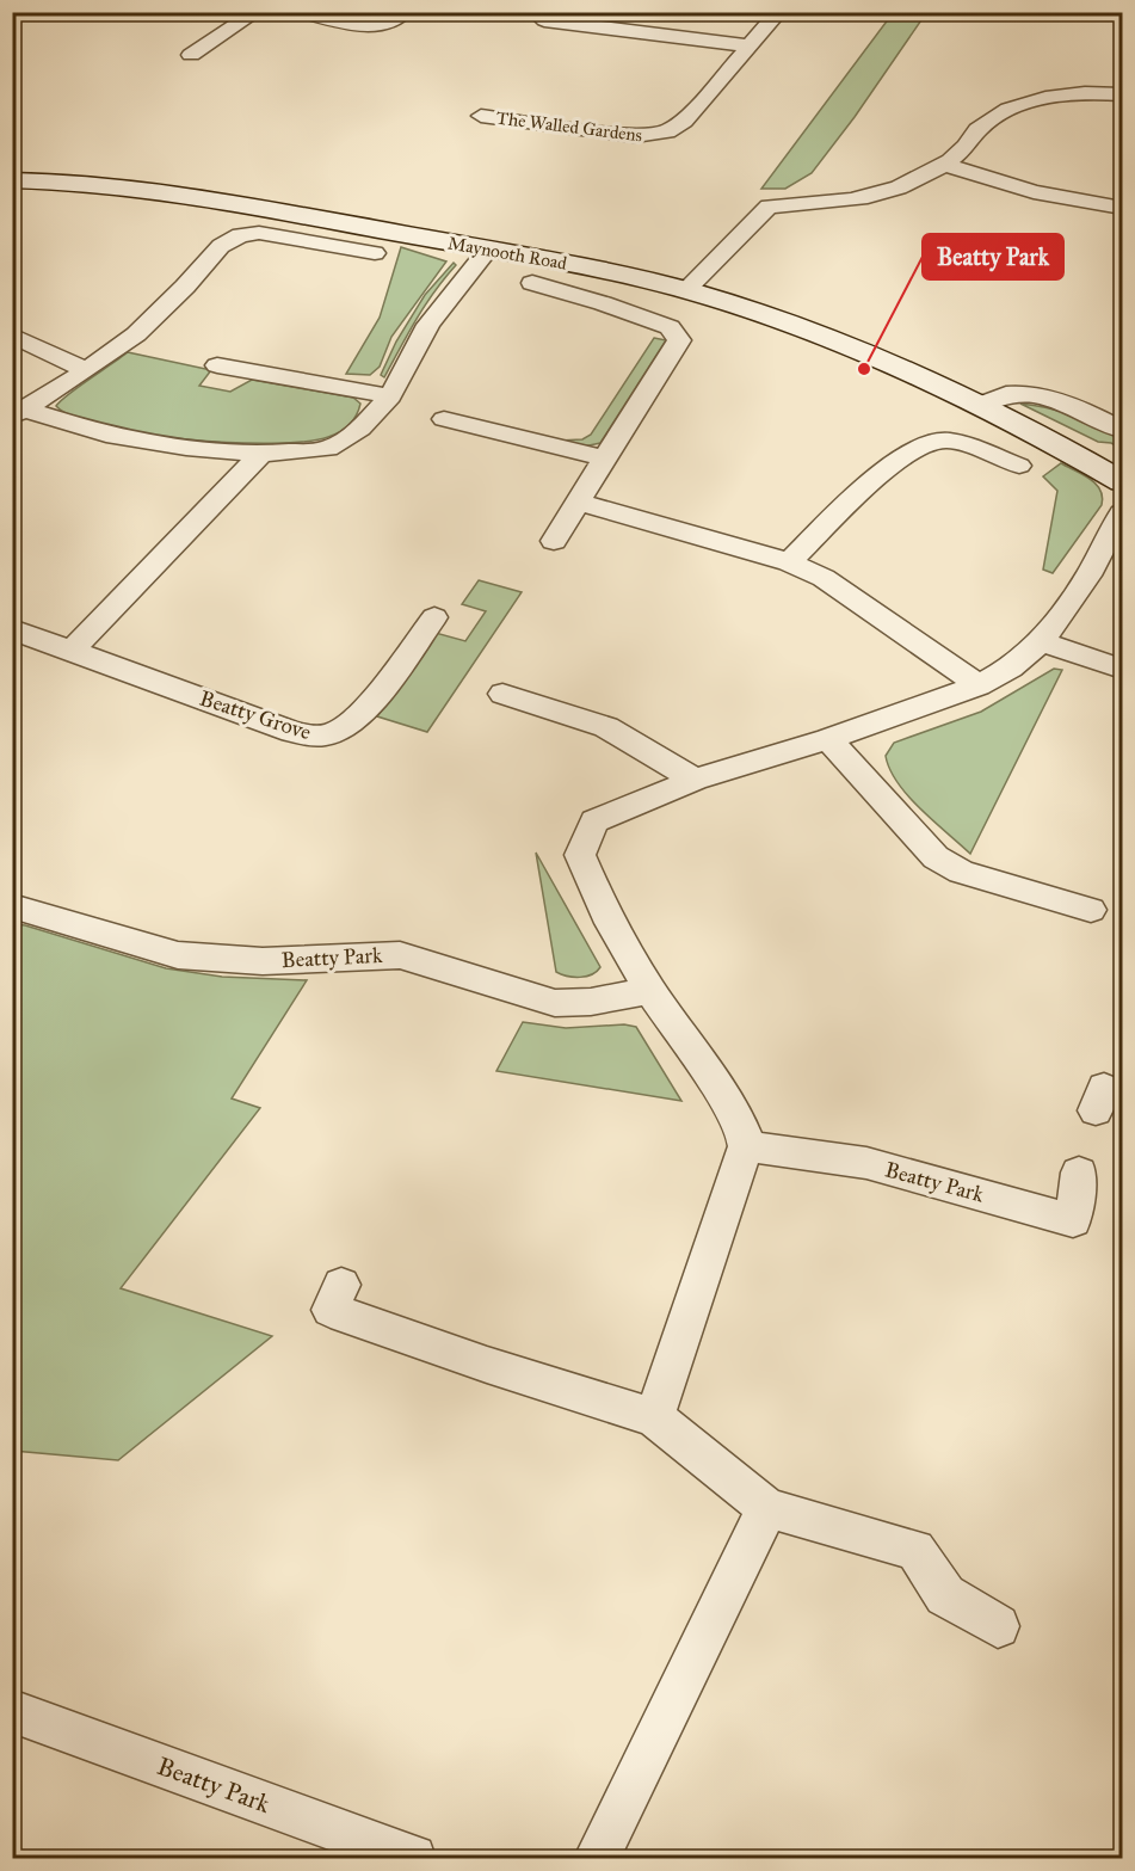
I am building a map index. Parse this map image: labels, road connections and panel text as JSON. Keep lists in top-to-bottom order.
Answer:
{
  "streets": {
    "main road": ["Maynooth Road"],
    "street": ["The Walled Gardens", "Beatty Grove", "Beatty Park"]
  },
  "places": ["Beatty Park"]
}
